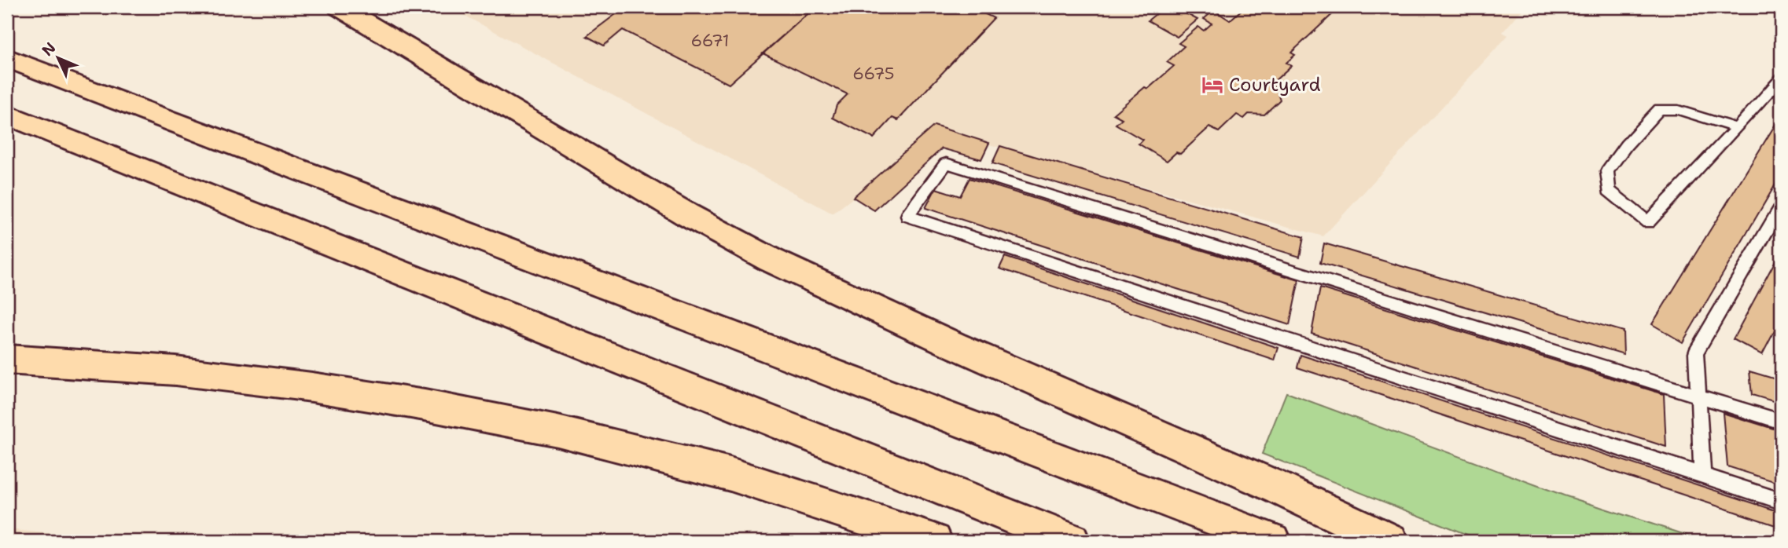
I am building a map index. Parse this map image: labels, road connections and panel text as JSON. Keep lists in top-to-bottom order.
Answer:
{
  "places": {
    "hotel": ["Courtyard"]
  },
  "house_numbers": ["6671", "6675"],
  "north": "top left"
}
